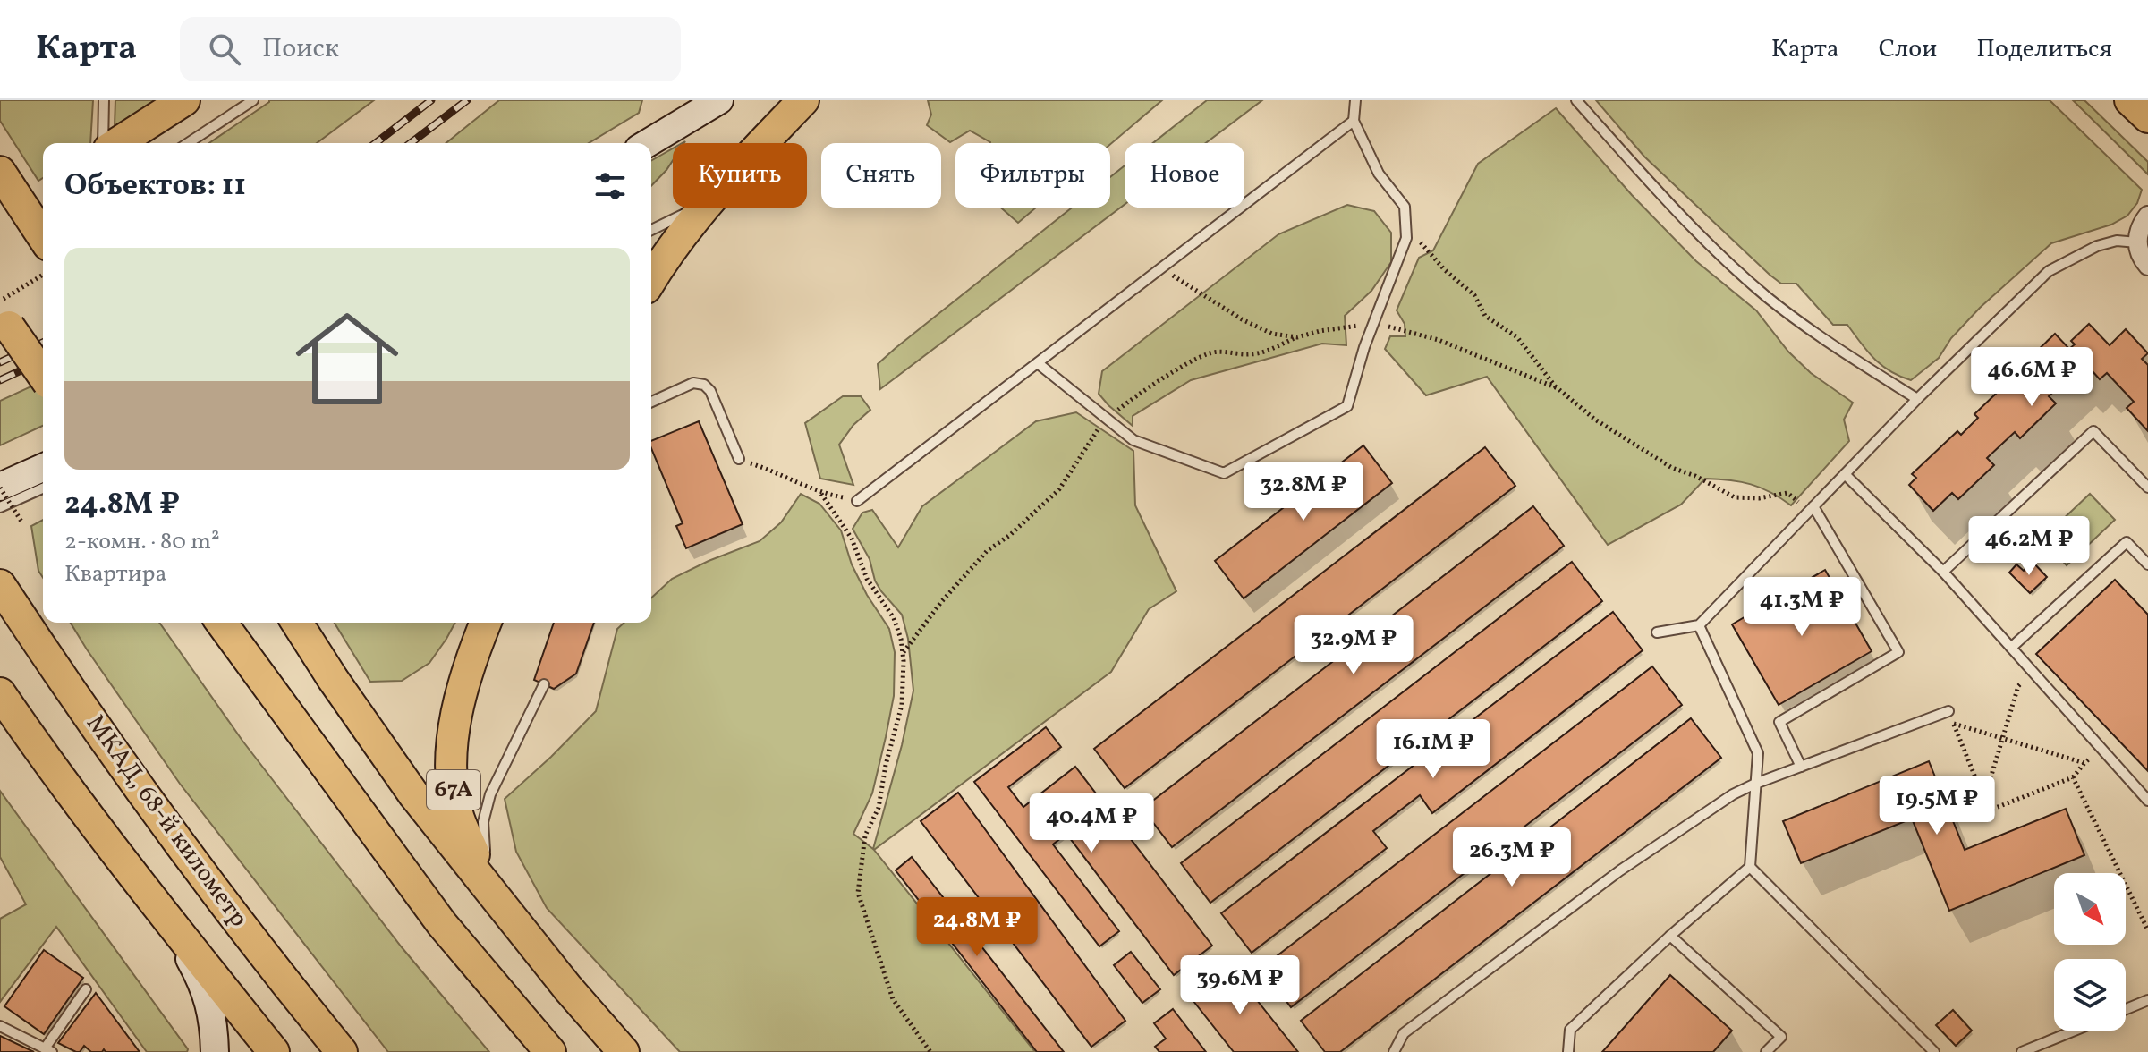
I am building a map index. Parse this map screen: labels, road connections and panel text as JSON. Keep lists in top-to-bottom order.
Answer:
{
  "streets": {
    "main road": ["67A", "МКАД, 68-й километр"]
  },
  "north": "bottom right",
  "page": {
    "header": "Карта",
    "search": "Поиск",
    "nav": ["Карта", "Слои", "Поделиться"],
    "chip": [
      "Купить",
      "Снять",
      "Фильтры",
      "Новое"
    ],
    "heading": "Объектов: 11",
    "list": [
      {
        "name": "24.8M ₽",
        "note": "2-комн. · 80 m² · Квартира"
      }
    ],
    "price": [
      "46.6M ₽",
      "32.8M ₽",
      "46.2M ₽",
      "41.3M ₽",
      "32.9M ₽",
      "16.1M ₽",
      "19.5M ₽",
      "40.4M ₽",
      "26.3M ₽",
      "24.8M ₽",
      "39.6M ₽"
    ]
  }
}
